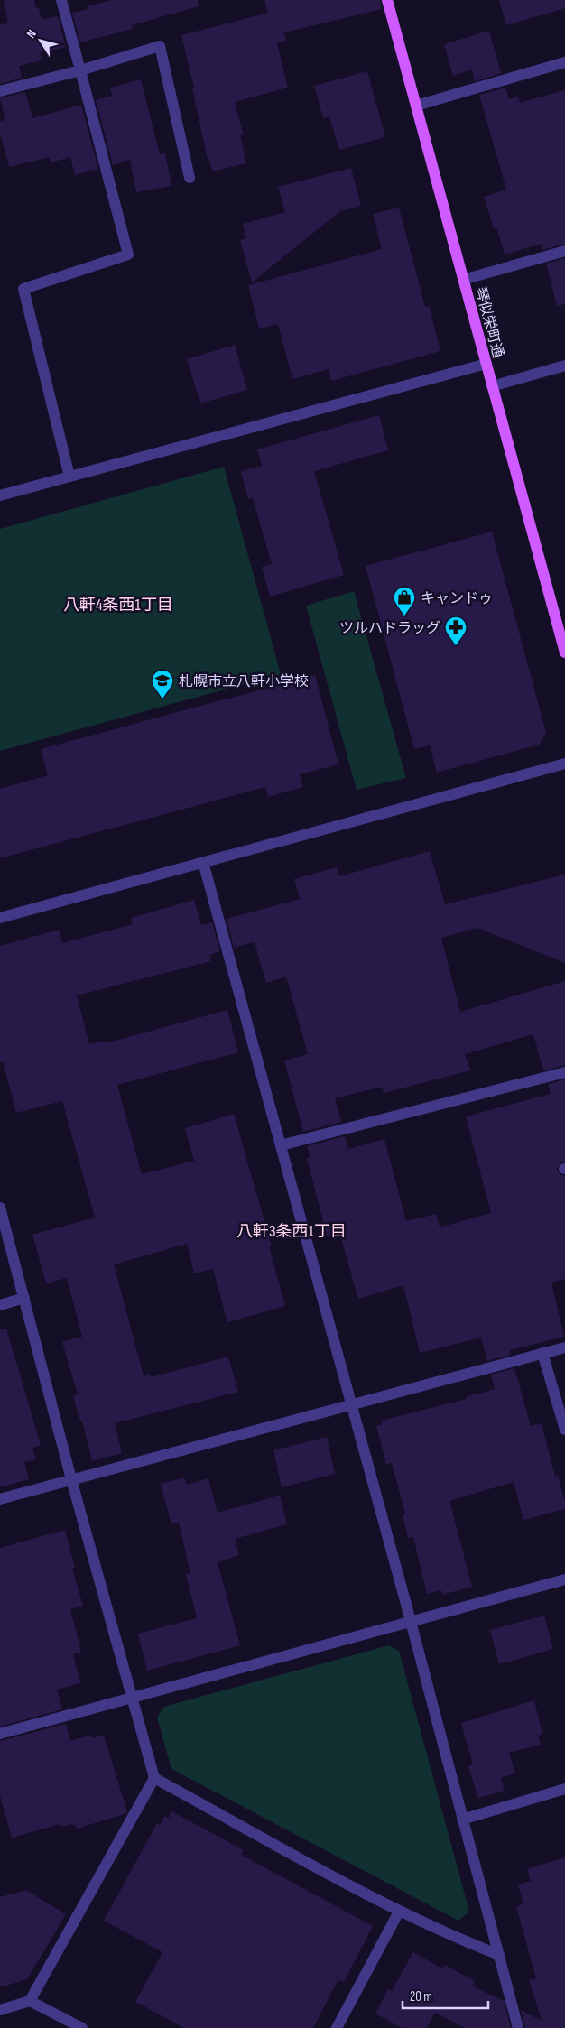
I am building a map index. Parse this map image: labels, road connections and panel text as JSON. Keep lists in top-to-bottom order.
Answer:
{
  "streets": {
    "main road": ["琴似栄町通"]
  },
  "districts": ["八軒4条西1丁目", "八軒3条西1丁目"],
  "places": {
    "shop": ["キャンドゥ"],
    "pharmacy": ["ツルハドラッグ"],
    "school or university": ["札幌市立八軒小学校"]
  },
  "scale_bar": "20 m",
  "north": "top left"
}
